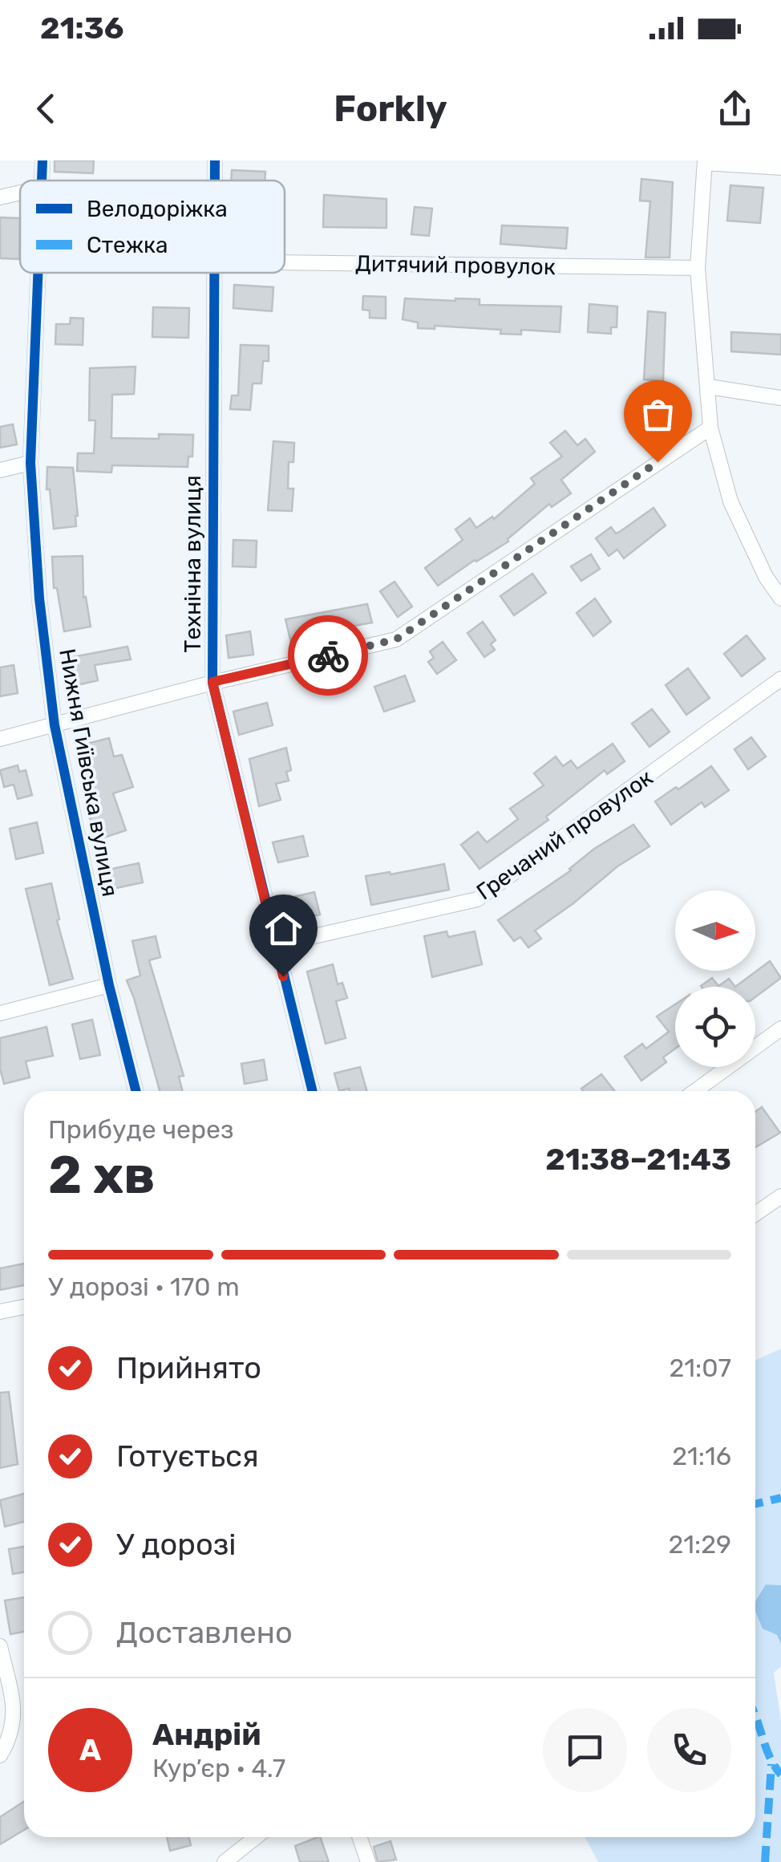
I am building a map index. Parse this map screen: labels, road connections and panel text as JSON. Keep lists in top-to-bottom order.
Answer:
{
  "streets": {
    "street": [
      "Дитячий провулок",
      "Технічна вулиця",
      "Нижня Гиївська вулиця",
      "Гречаний провулок"
    ]
  },
  "crossings": [
    ["Технічна вулиця", "Гречаний провулок"]
  ],
  "legend": ["Велодоріжка", "Стежка"],
  "north": "right",
  "page": {
    "status": "21:36",
    "header": "Forkly",
    "heading": ["2 хв", "Прибуде через", "21:38–21:43"],
    "panel": ["Андрій", "Кур’єр · 4.7"],
    "bar": "У дорозі · 170 m",
    "list": [
      ["Прийнято", "21:07"],
      ["Готується", "21:16"],
      ["У дорозі", "21:29"],
      "Доставлено"
    ],
    "round": "А"
  }
}
